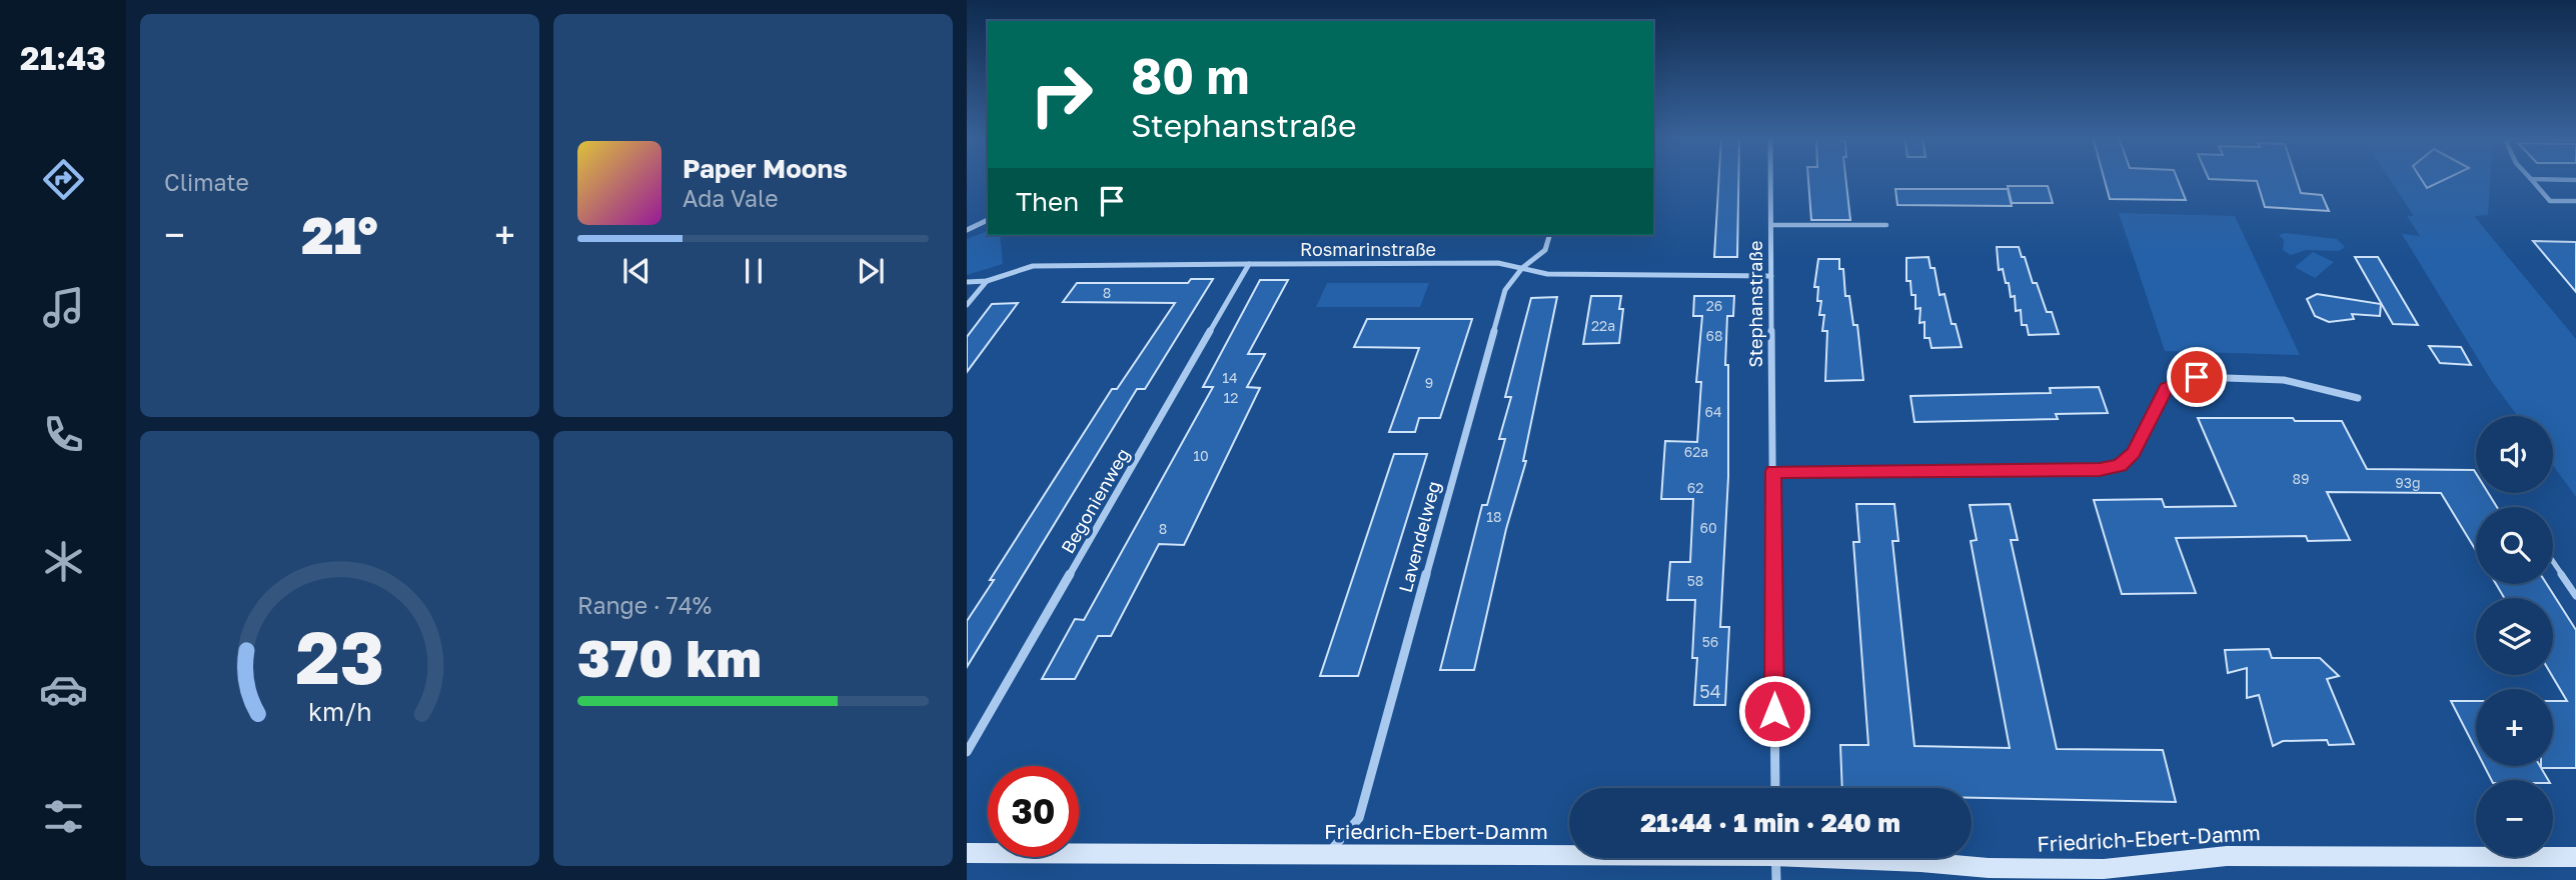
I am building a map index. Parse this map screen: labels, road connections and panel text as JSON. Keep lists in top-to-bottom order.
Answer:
{
  "streets": {
    "main road": ["Friedrich-Ebert-Damm"],
    "street": [
      "Rosmarinstraße",
      "Stephanstraße",
      "Begonienweg",
      "Lavendelweg"
    ]
  },
  "crossings": [
    ["Rosmarinstraße", "Stephanstraße"],
    ["Rosmarinstraße", "Begonienweg"],
    ["Rosmarinstraße", "Lavendelweg"],
    ["Lavendelweg", "Friedrich-Ebert-Damm"]
  ],
  "house_numbers": [
    "8",
    "26",
    "22a",
    "68",
    "14",
    "9",
    "12",
    "64",
    "62a",
    "10",
    "89",
    "93g",
    "62",
    "18",
    "60",
    "8",
    "58",
    "56",
    "54"
  ],
  "page": {
    "tabs": "21:43",
    "tile": [
      "Climate",
      ["Range · 74%", "370 km"]
    ],
    "turn": ["80 m", "Stephanstraße"],
    "song": ["Paper Moons", "Ada Vale"],
    "then": "Then",
    "heat": ["−", "21°", "+"],
    "map_buttons": ["+", "−"],
    "limit": "30",
    "trip": "21:44 · 1 min · 240 m",
    "gauge": ["23", "km/h"]
  }
}
